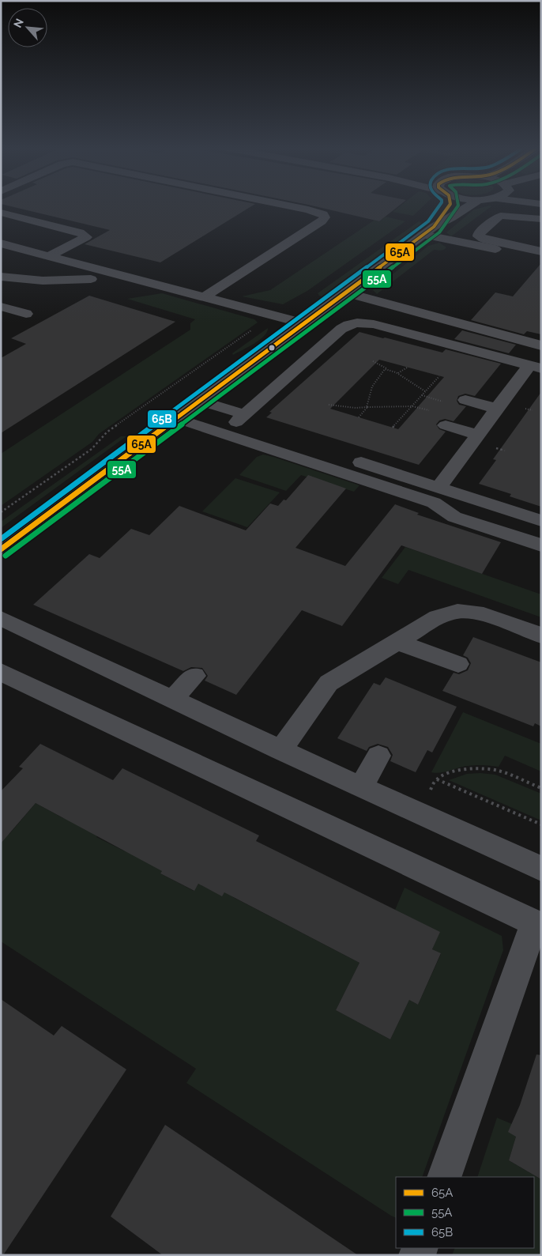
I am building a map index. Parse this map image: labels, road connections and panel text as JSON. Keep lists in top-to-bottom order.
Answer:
{
  "lines": ["transit line 65A", "transit line 55A", "transit line 65B"],
  "legend": ["65A", "55A", "65B"],
  "north": "top left"
}
